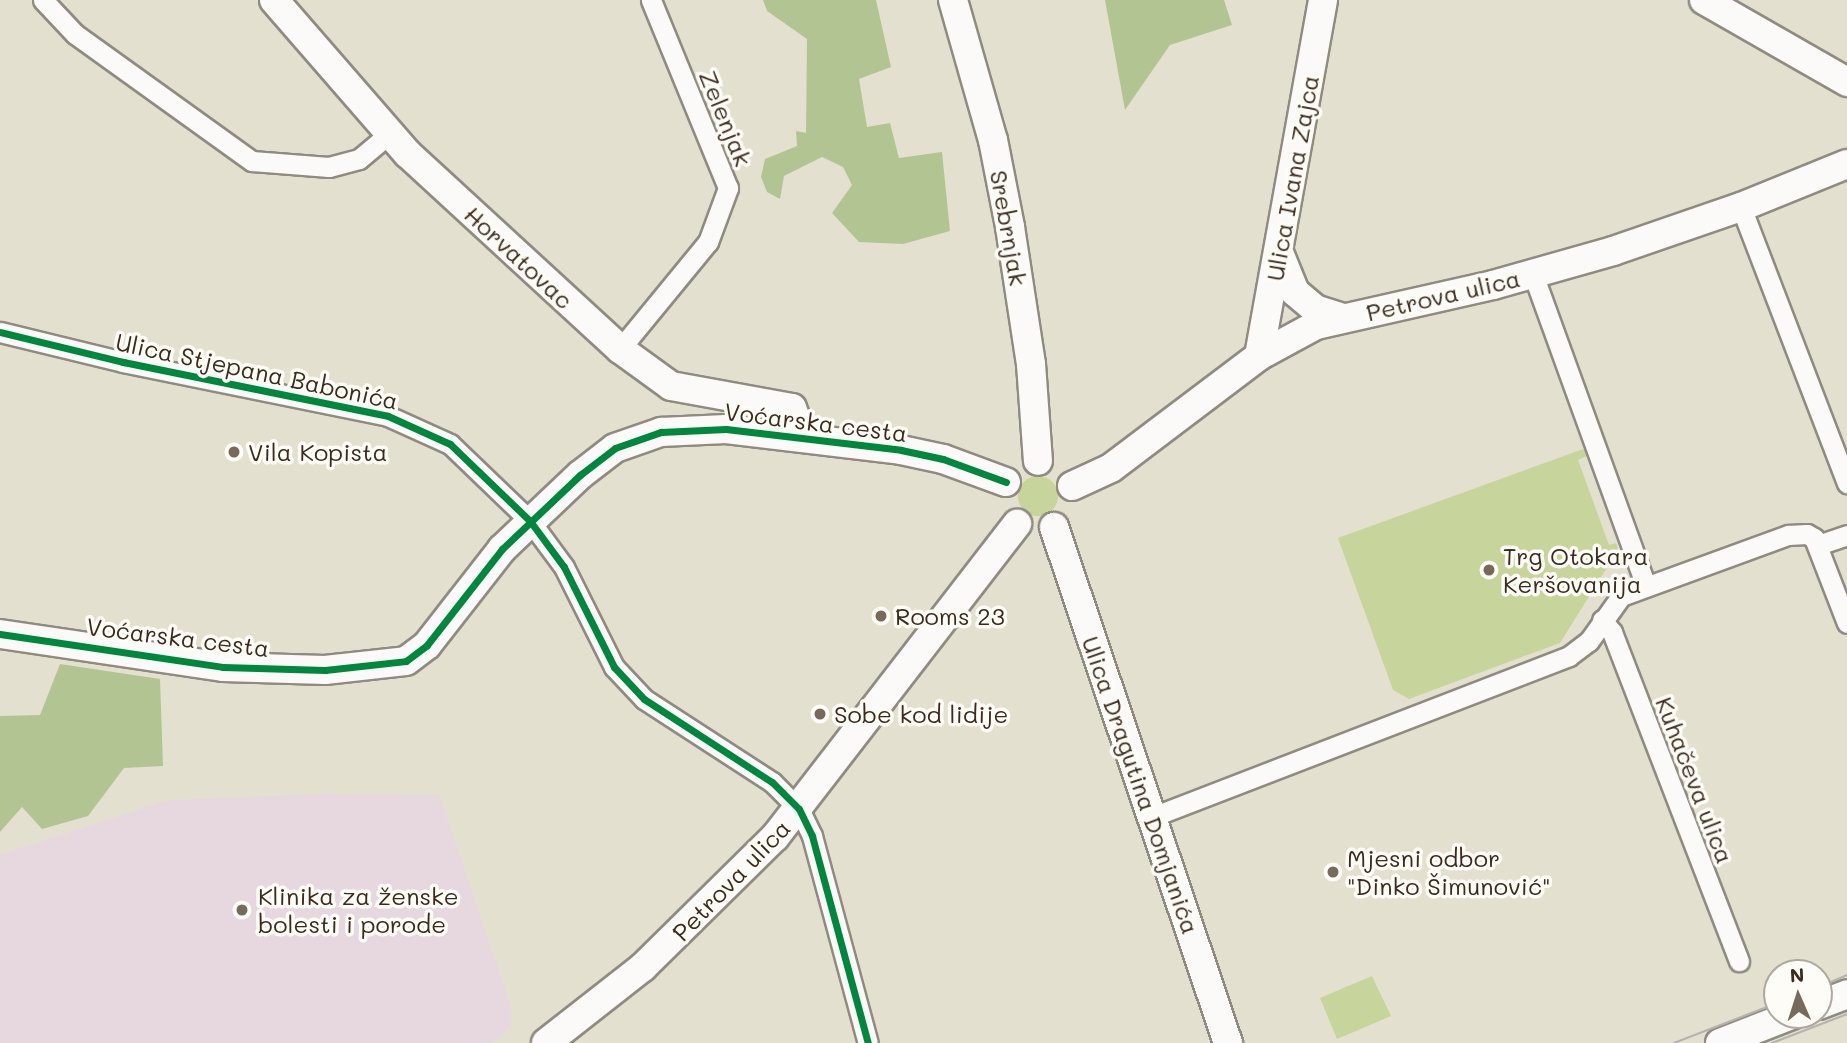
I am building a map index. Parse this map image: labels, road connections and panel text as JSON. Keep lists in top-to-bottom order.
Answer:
{
  "streets": {
    "main road": [
      "Ulica Ivana Zajca",
      "Srebrnjak",
      "Horvatovac",
      "Petrova ulica",
      "Voćarska cesta",
      "Ulica Dragutina Domjanića"
    ],
    "street": ["Zelenjak", "Ulica Stjepana Babonića", "Kuhačeva ulica"]
  },
  "crossings": [
    ["Zelenjak", "Horvatovac"],
    ["Ulica Ivana Zajca", "Petrova ulica"],
    ["Srebrnjak", "Petrova ulica"],
    ["Srebrnjak", "Voćarska cesta"],
    ["Srebrnjak", "Ulica Dragutina Domjanića"],
    ["Horvatovac", "Voćarska cesta"],
    ["Petrova ulica", "Ulica Stjepana Babonića"],
    ["Petrova ulica", "Voćarska cesta"],
    ["Petrova ulica", "Ulica Dragutina Domjanića"],
    ["Ulica Stjepana Babonića", "Voćarska cesta"],
    ["Voćarska cesta", "Ulica Dragutina Domjanića"]
  ],
  "places": [
    "Vila Kopista",
    "Trg Otokara Keršovanija",
    "Rooms 23",
    "Sobe kod lidije",
    "Mjesni odbor \"Dinko Šimunović\"",
    "Klinika za ženske bolesti i porode"
  ],
  "north": "top"
}
